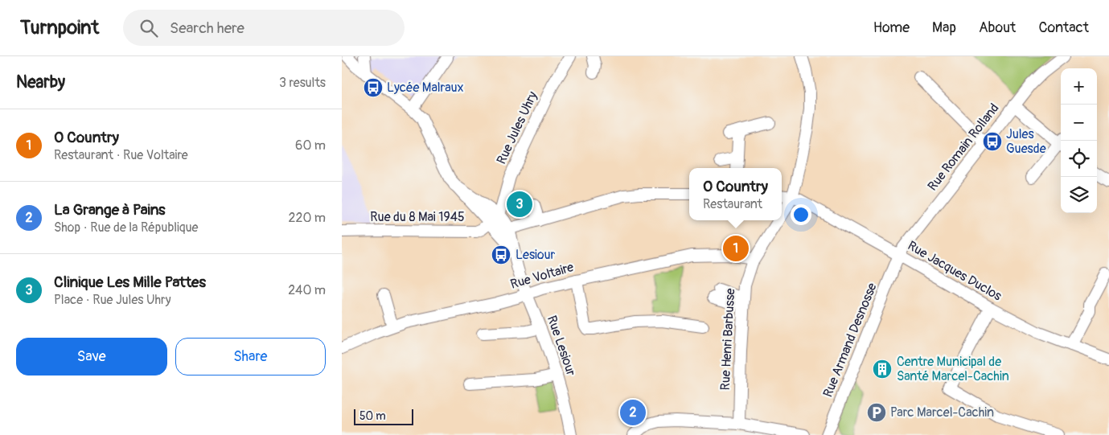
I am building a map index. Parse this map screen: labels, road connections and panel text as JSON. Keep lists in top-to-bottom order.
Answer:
{
  "streets": {
    "street": [
      "Rue Jules Uhry",
      "Rue Romain Rolland",
      "Rue du 8 Mai 1945",
      "Rue Jacques Duclos",
      "Rue Voltaire",
      "Rue Henri Barbusse",
      "Rue Armand Desnosse",
      "Rue Lesiour"
    ]
  },
  "crossings": [
    ["Rue Jules Uhry", "Rue du 8 Mai 1945"],
    ["Rue Jules Uhry", "Rue Lesiour"],
    ["Rue Romain Rolland", "Rue Jacques Duclos"],
    ["Rue Romain Rolland", "Rue Armand Desnosse"],
    ["Rue du 8 Mai 1945", "Rue Lesiour"],
    ["Rue Jacques Duclos", "Rue Henri Barbusse"],
    ["Rue Jacques Duclos", "Rue Armand Desnosse"],
    ["Rue Voltaire", "Rue Henri Barbusse"],
    ["Rue Voltaire", "Rue Lesiour"]
  ],
  "places": {
    "bus stop": ["Lycée Malraux", "Jules Guesde", "Lesiour"],
    "building": ["Centre Municipal de Santé Marcel-Cachin"],
    "parking": ["Parc Marcel-Cachin"]
  },
  "scale_bar": "50 m",
  "page": {
    "header": "Turnpoint",
    "search": "Search here",
    "nav": [
      "Home",
      "Map",
      "About",
      "Contact"
    ],
    "heading": ["Nearby", "3 results"],
    "map_buttons": ["+", "−"],
    "list": [
      {
        "mark": "1",
        "name": "O Country",
        "note": "Restaurant · Rue Voltaire",
        "value": "60 m"
      },
      {
        "mark": "2",
        "name": "La Grange à Pains",
        "note": "Shop · Rue de la République",
        "value": "220 m"
      },
      {
        "mark": "3",
        "name": "Clinique Les Mille Pattes",
        "note": "Place · Rue Jules Uhry",
        "value": "240 m"
      }
    ],
    "popup": ["O Country", "Restaurant"],
    "pins": ["3", "1", "2"],
    "buttons": ["Save", "Share"],
    "scale": "50 m"
  }
}
